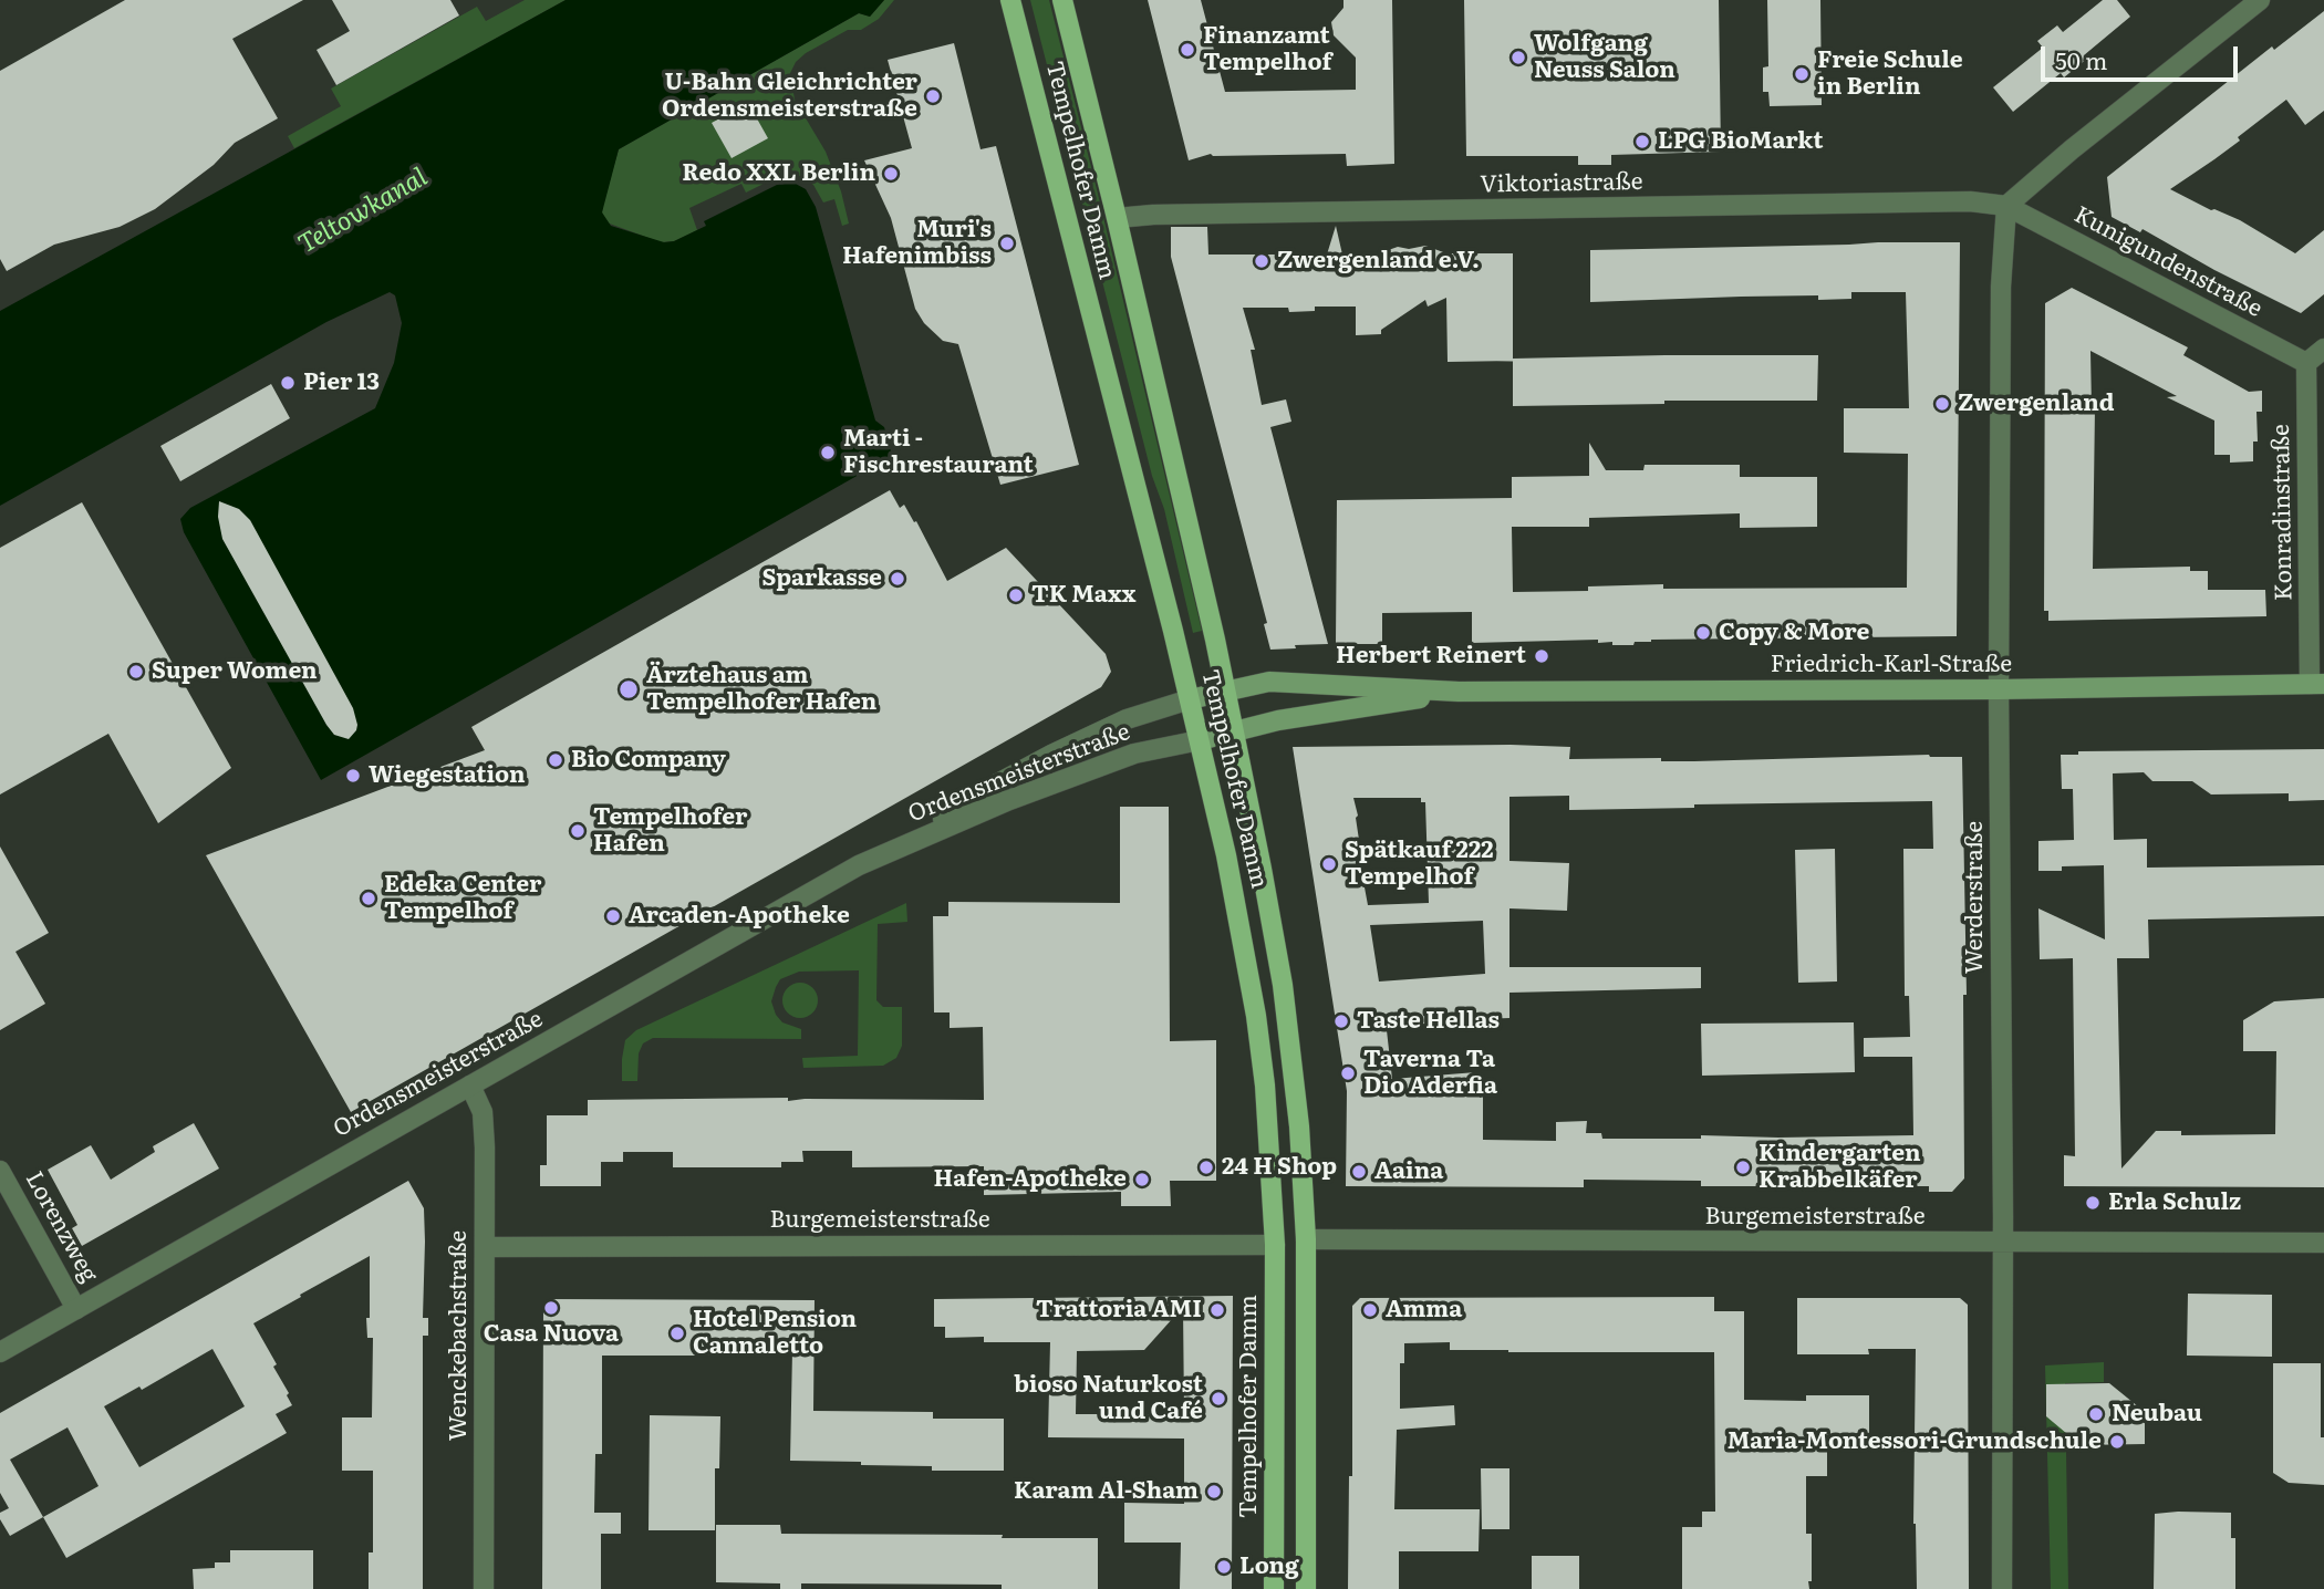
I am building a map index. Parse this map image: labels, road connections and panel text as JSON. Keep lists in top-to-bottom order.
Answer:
{
  "streets": {
    "main road": ["Tempelhofer Damm", "Friedrich-Karl-Straße", "Ordensmeisterstraße"],
    "street": [
      "Viktoriastraße",
      "Kunigundenstraße",
      "Konradinstraße",
      "Werderstraße",
      "Burgemeisterstraße",
      "Lorenzweg",
      "Wenckebachstraße"
    ]
  },
  "crossings": [
    ["Tempelhofer Damm", "Viktoriastraße"],
    ["Tempelhofer Damm", "Friedrich-Karl-Straße"],
    ["Tempelhofer Damm", "Ordensmeisterstraße"],
    ["Tempelhofer Damm", "Burgemeisterstraße"],
    ["Viktoriastraße", "Kunigundenstraße"],
    ["Viktoriastraße", "Werderstraße"],
    ["Kunigundenstraße", "Konradinstraße"],
    ["Kunigundenstraße", "Werderstraße"],
    ["Konradinstraße", "Friedrich-Karl-Straße"],
    ["Friedrich-Karl-Straße", "Ordensmeisterstraße"],
    ["Friedrich-Karl-Straße", "Werderstraße"],
    ["Ordensmeisterstraße", "Lorenzweg"],
    ["Ordensmeisterstraße", "Wenckebachstraße"],
    ["Werderstraße", "Burgemeisterstraße"],
    ["Burgemeisterstraße", "Wenckebachstraße"]
  ],
  "water": ["Teltowkanal"],
  "places": [
    "Finanzamt Tempelhof",
    "Wolfgang Neuss Salon",
    "Freie Schule in Berlin",
    "U-Bahn Gleichrichter Ordensmeisterstraße",
    "LPG BioMarkt",
    "Redo XXL Berlin",
    "Muri's Hafenimbiss",
    "Zwergenland e.V.",
    "Pier 13",
    "Zwergenland",
    "Marti - Fischrestaurant",
    "Sparkasse",
    "TK Maxx",
    "Copy & More",
    "Herbert Reinert",
    "Super Women",
    "Ärztehaus am Tempelhofer Hafen",
    "Bio Company",
    "Wiegestation",
    "Tempelhofer Hafen",
    "Spätkauf 222 Tempelhof",
    "Edeka Center Tempelhof",
    "Arcaden-Apotheke",
    "Taste Hellas",
    "Taverna Ta Dio Aderfia",
    "24 H Shop",
    "Kindergarten Krabbelkäfer",
    "Aaina",
    "Hafen-Apotheke",
    "Erla Schulz",
    "Casa Nuova",
    "Trattoria AMI",
    "Amma",
    "Hotel Pension Cannaletto",
    "bioso Naturkost und Café",
    "Neubau",
    "Maria-Montessori-Grundschule",
    "Karam Al-Sham",
    "Long"
  ],
  "scale_bar": "50 m"
}
